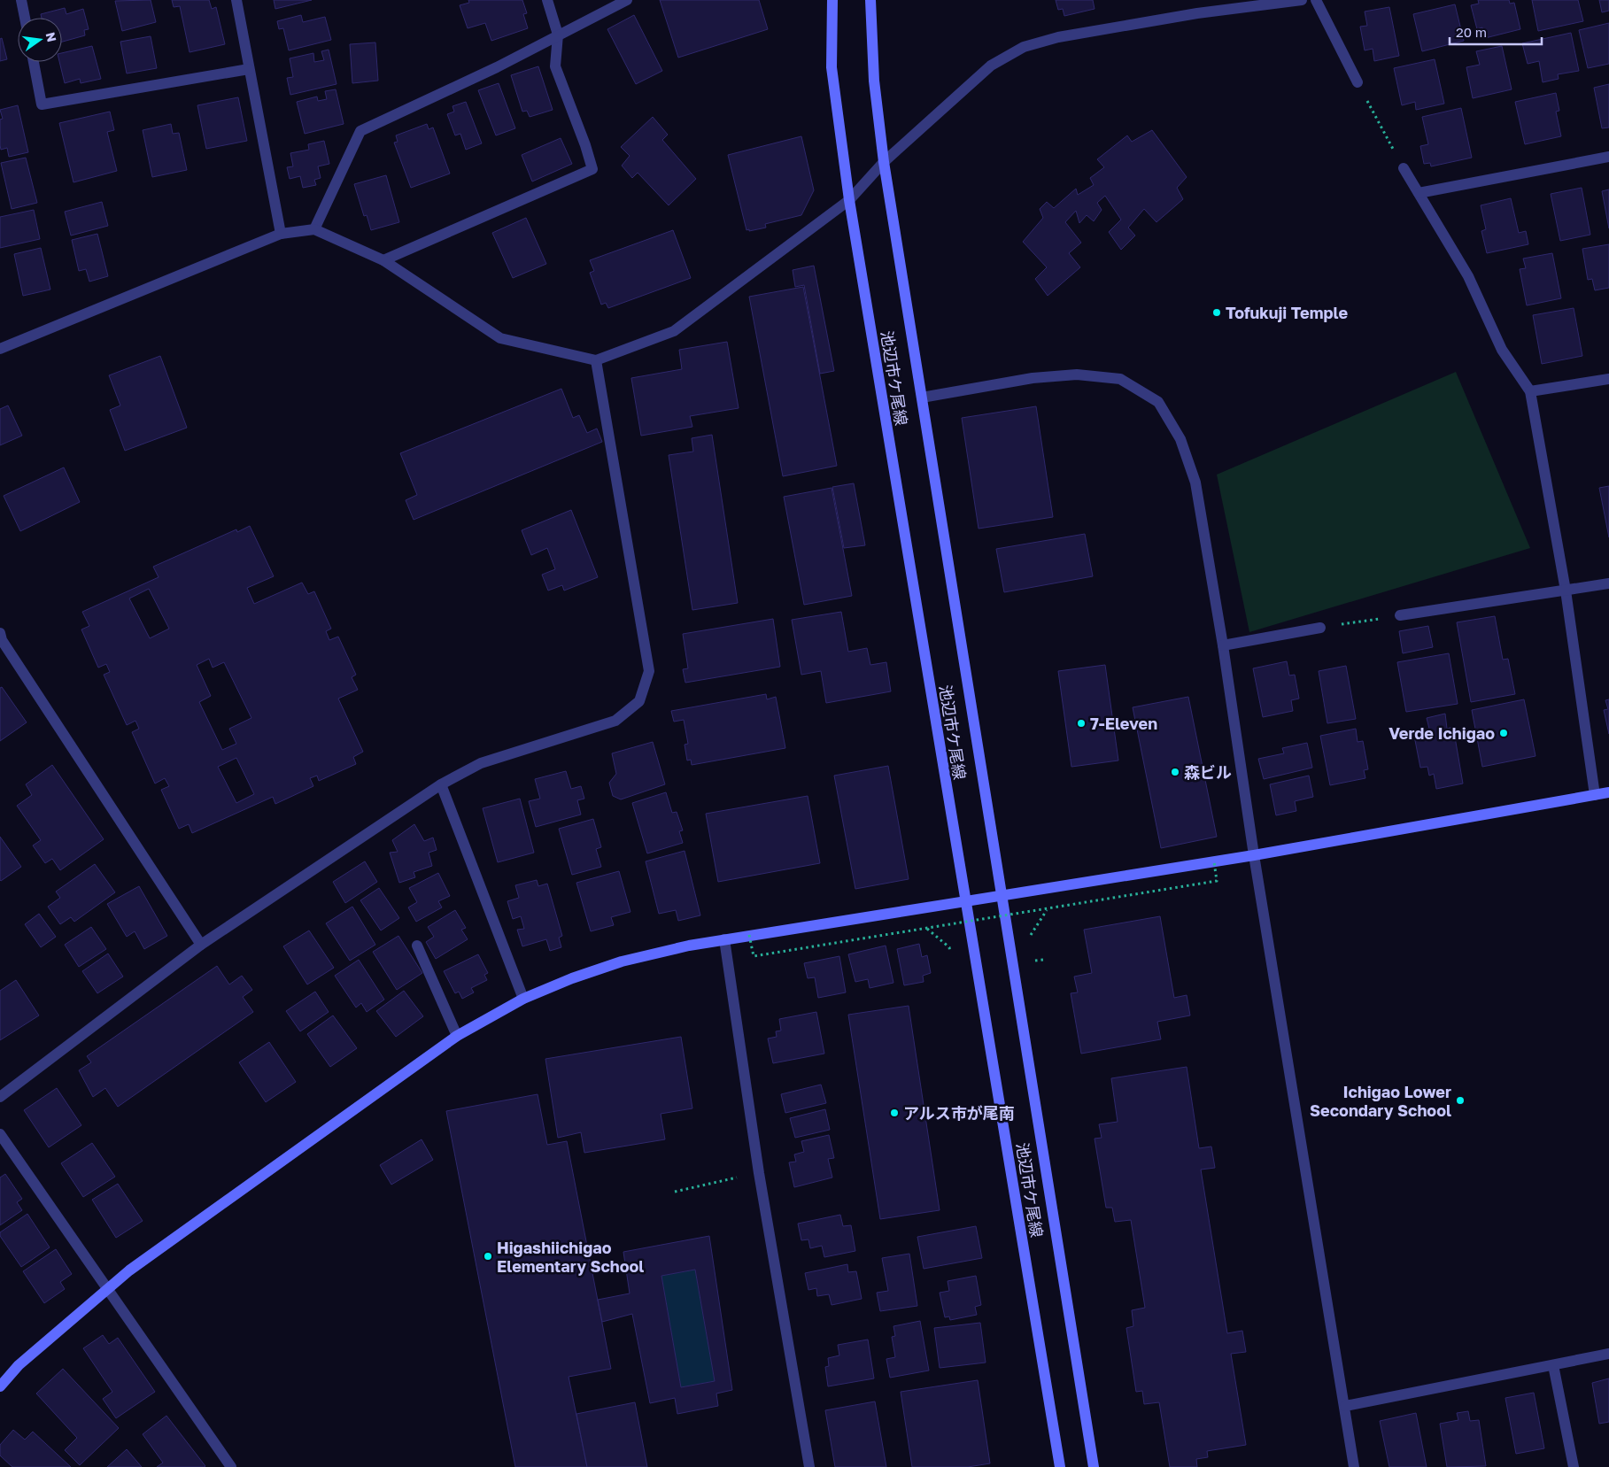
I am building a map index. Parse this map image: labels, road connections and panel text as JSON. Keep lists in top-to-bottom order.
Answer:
{
  "streets": {
    "street": ["池辺市ケ尾線"]
  },
  "places": [
    "Tofukuji Temple",
    "7-Eleven",
    "Verde Ichigao",
    "森ビル",
    "Ichigao Lower Secondary School",
    "アルス市が尾南",
    "Higashiichigao Elementary School"
  ],
  "scale_bar": "20 m",
  "north": "right"
}
